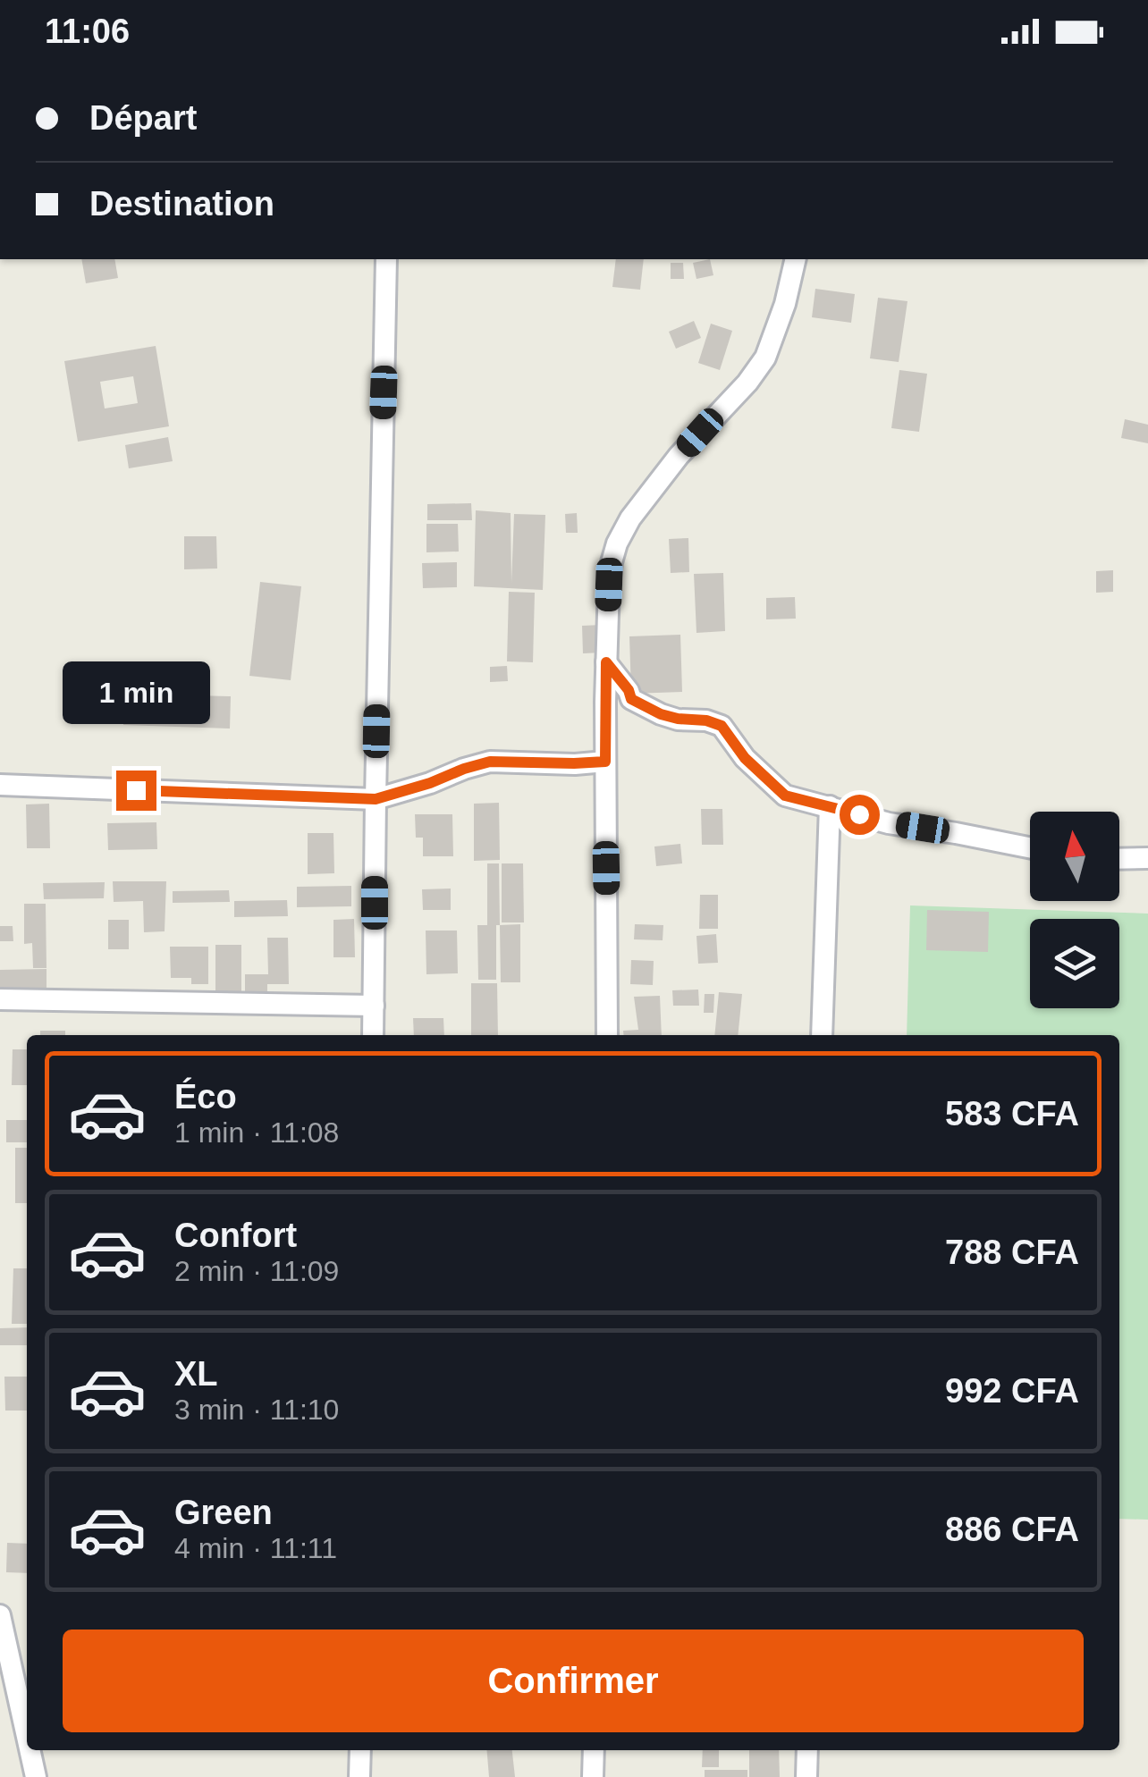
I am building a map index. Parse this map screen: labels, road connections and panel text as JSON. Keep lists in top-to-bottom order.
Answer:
{
  "north": "top",
  "page": {
    "status": "11:06",
    "banner": ["Départ", "Destination"],
    "bubble": "1 min",
    "list": [
      {
        "name": "Éco",
        "note": "1 min · 11:08",
        "value": "583 CFA"
      },
      {
        "name": "Confort",
        "note": "2 min · 11:09",
        "value": "788 CFA"
      },
      {
        "name": "XL",
        "note": "3 min · 11:10",
        "value": "992 CFA"
      },
      {
        "name": "Green",
        "note": "4 min · 11:11",
        "value": "886 CFA"
      }
    ],
    "buttons": "Confirmer"
  }
}
